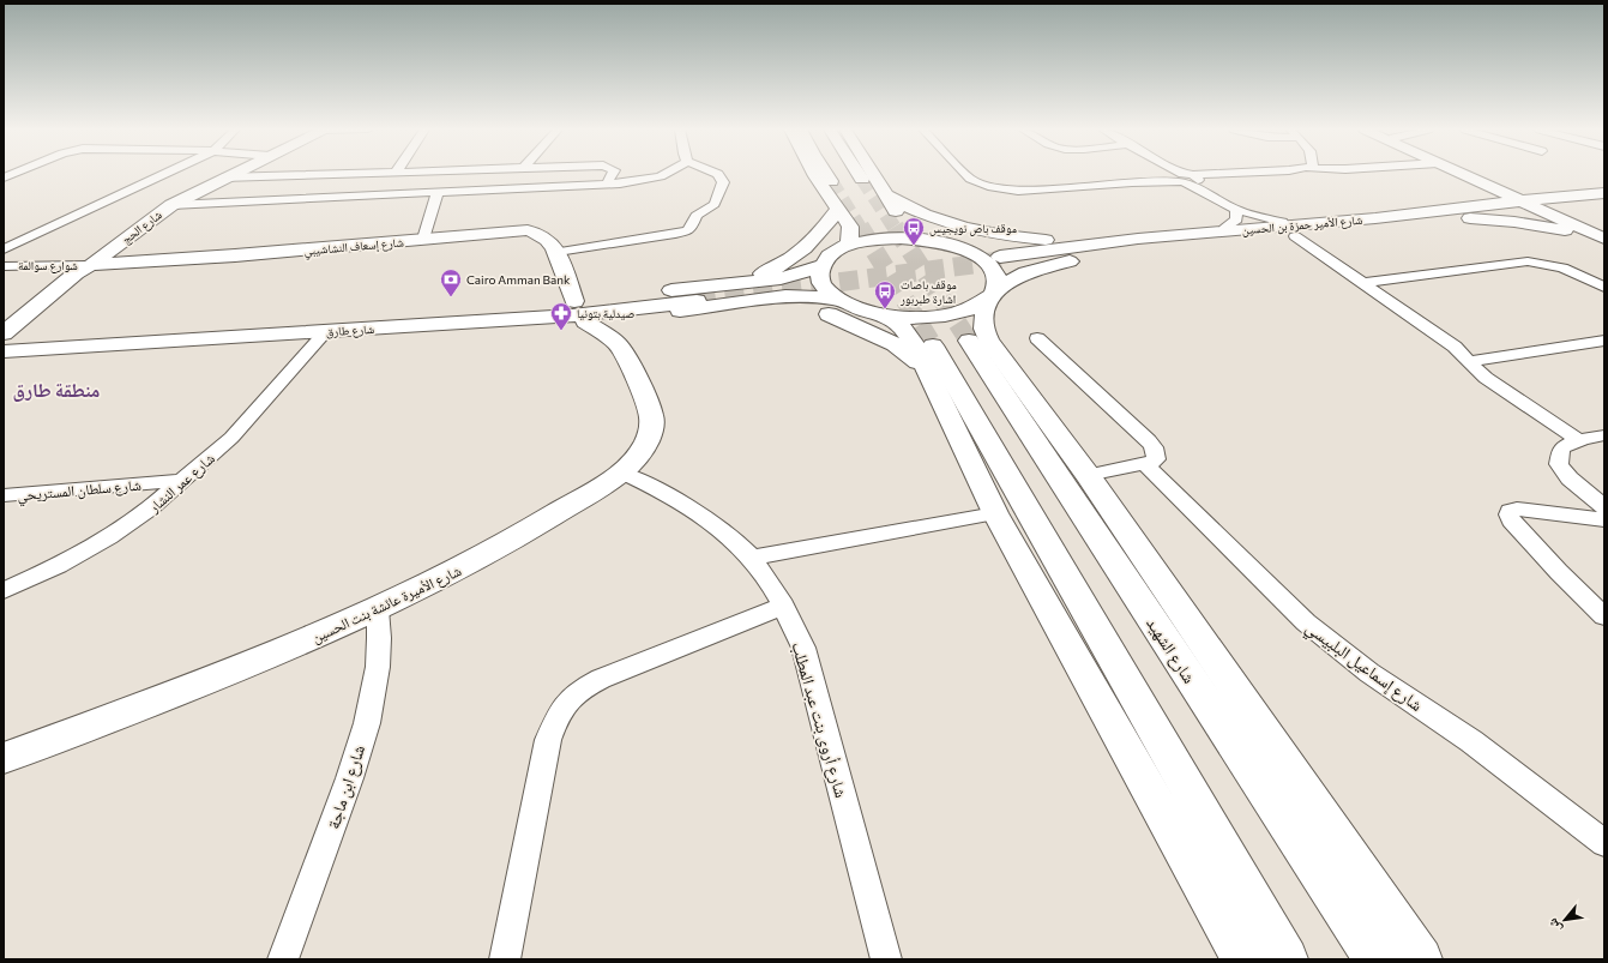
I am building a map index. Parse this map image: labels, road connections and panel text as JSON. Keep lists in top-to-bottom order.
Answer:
{
  "streets": {
    "main road": [
      "شارع الأمير حمزة بن الحسين",
      "شارع الحج",
      "شارع إسعاف النشاشيبي",
      "شارع طارق",
      "شارع الأميرة عائشة بنت الحسين",
      "شارع الشهيد"
    ],
    "street": [
      "شوارع سوالمة",
      "شارع عمر النشار",
      "شارع سلطان المستريحي",
      "شارع إسماعيل البلبيسي",
      "شارع أروى بنت عبد المطلب",
      "شارع ابن ماجة"
    ]
  },
  "crossings": [
    ["شارع الحج", "شارع إسعاف النشاشيبي"],
    ["شارع الحج", "شوارع سوالمة"],
    ["شارع الحج", "شارع طارق"],
    ["شارع إسعاف النشاشيبي", "شوارع سوالمة"],
    ["شارع طارق", "شارع عمر النشار"],
    ["شارع عمر النشار", "شارع سلطان المستريحي"],
    ["شارع الأميرة عائشة بنت الحسين", "شارع أروى بنت عبد المطلب"],
    ["شارع الأميرة عائشة بنت الحسين", "شارع ابن ماجة"]
  ],
  "districts": ["منطقة طارق"],
  "places": {
    "bus stop": ["موقف باص نويجيس", "موقف باصات اشارة طبربور"],
    "bank": ["Cairo Amman Bank"],
    "pharmacy": ["صيدلية بتونيا"]
  },
  "north": "bottom left"
}
